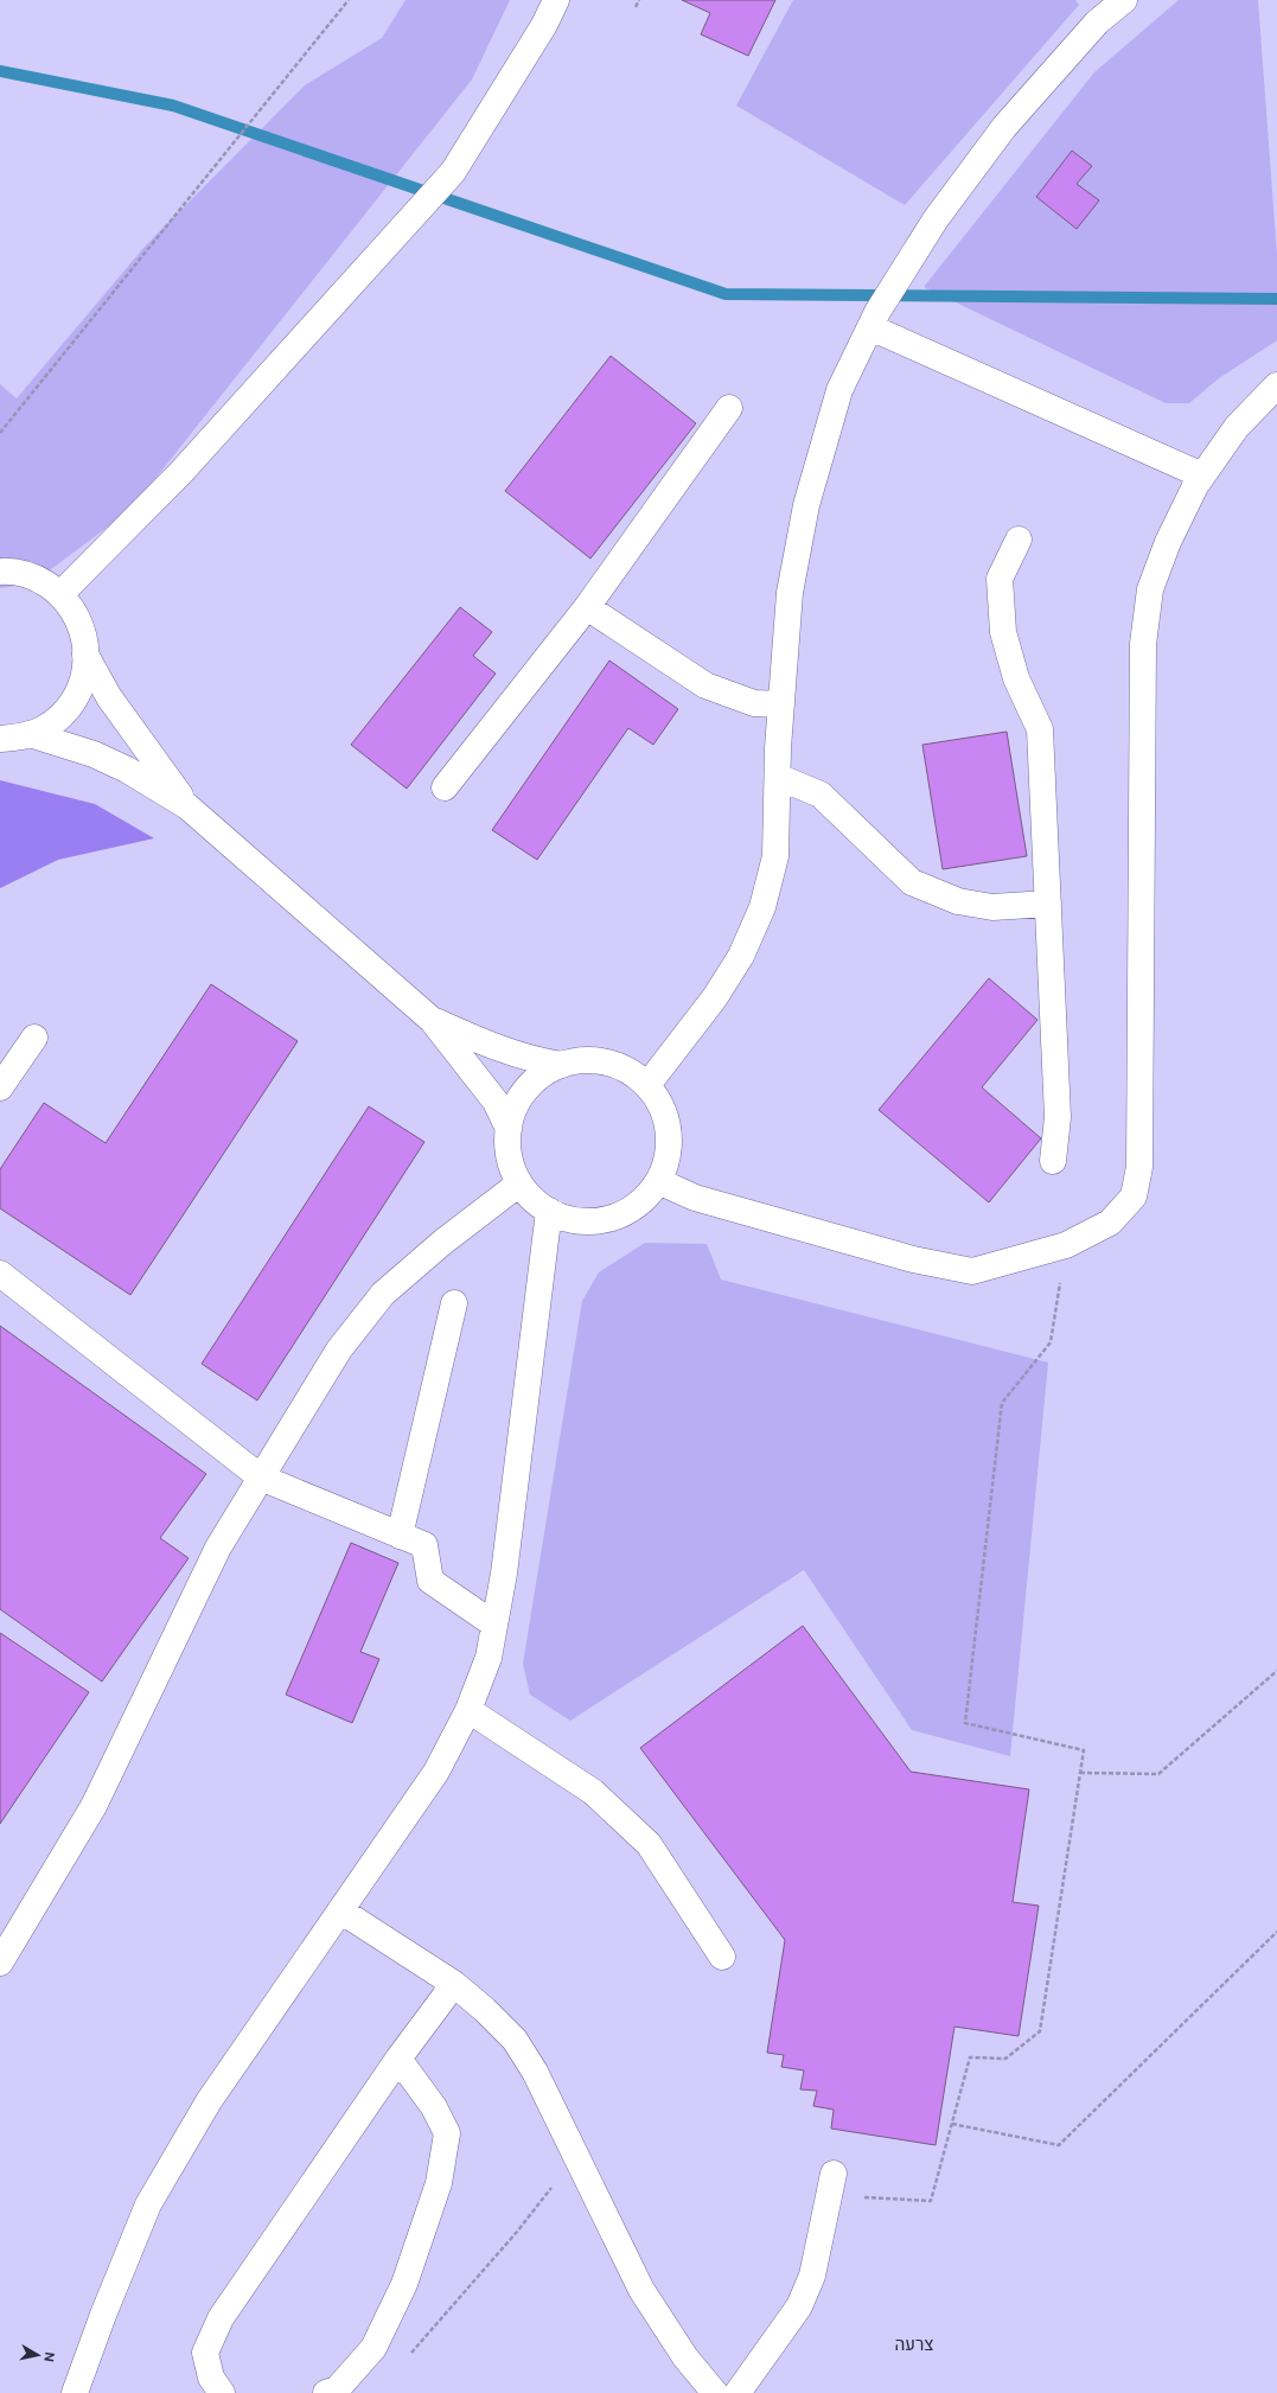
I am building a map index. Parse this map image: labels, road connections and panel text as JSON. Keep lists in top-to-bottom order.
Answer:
{
  "districts": ["צרעה"],
  "north": "right"
}
